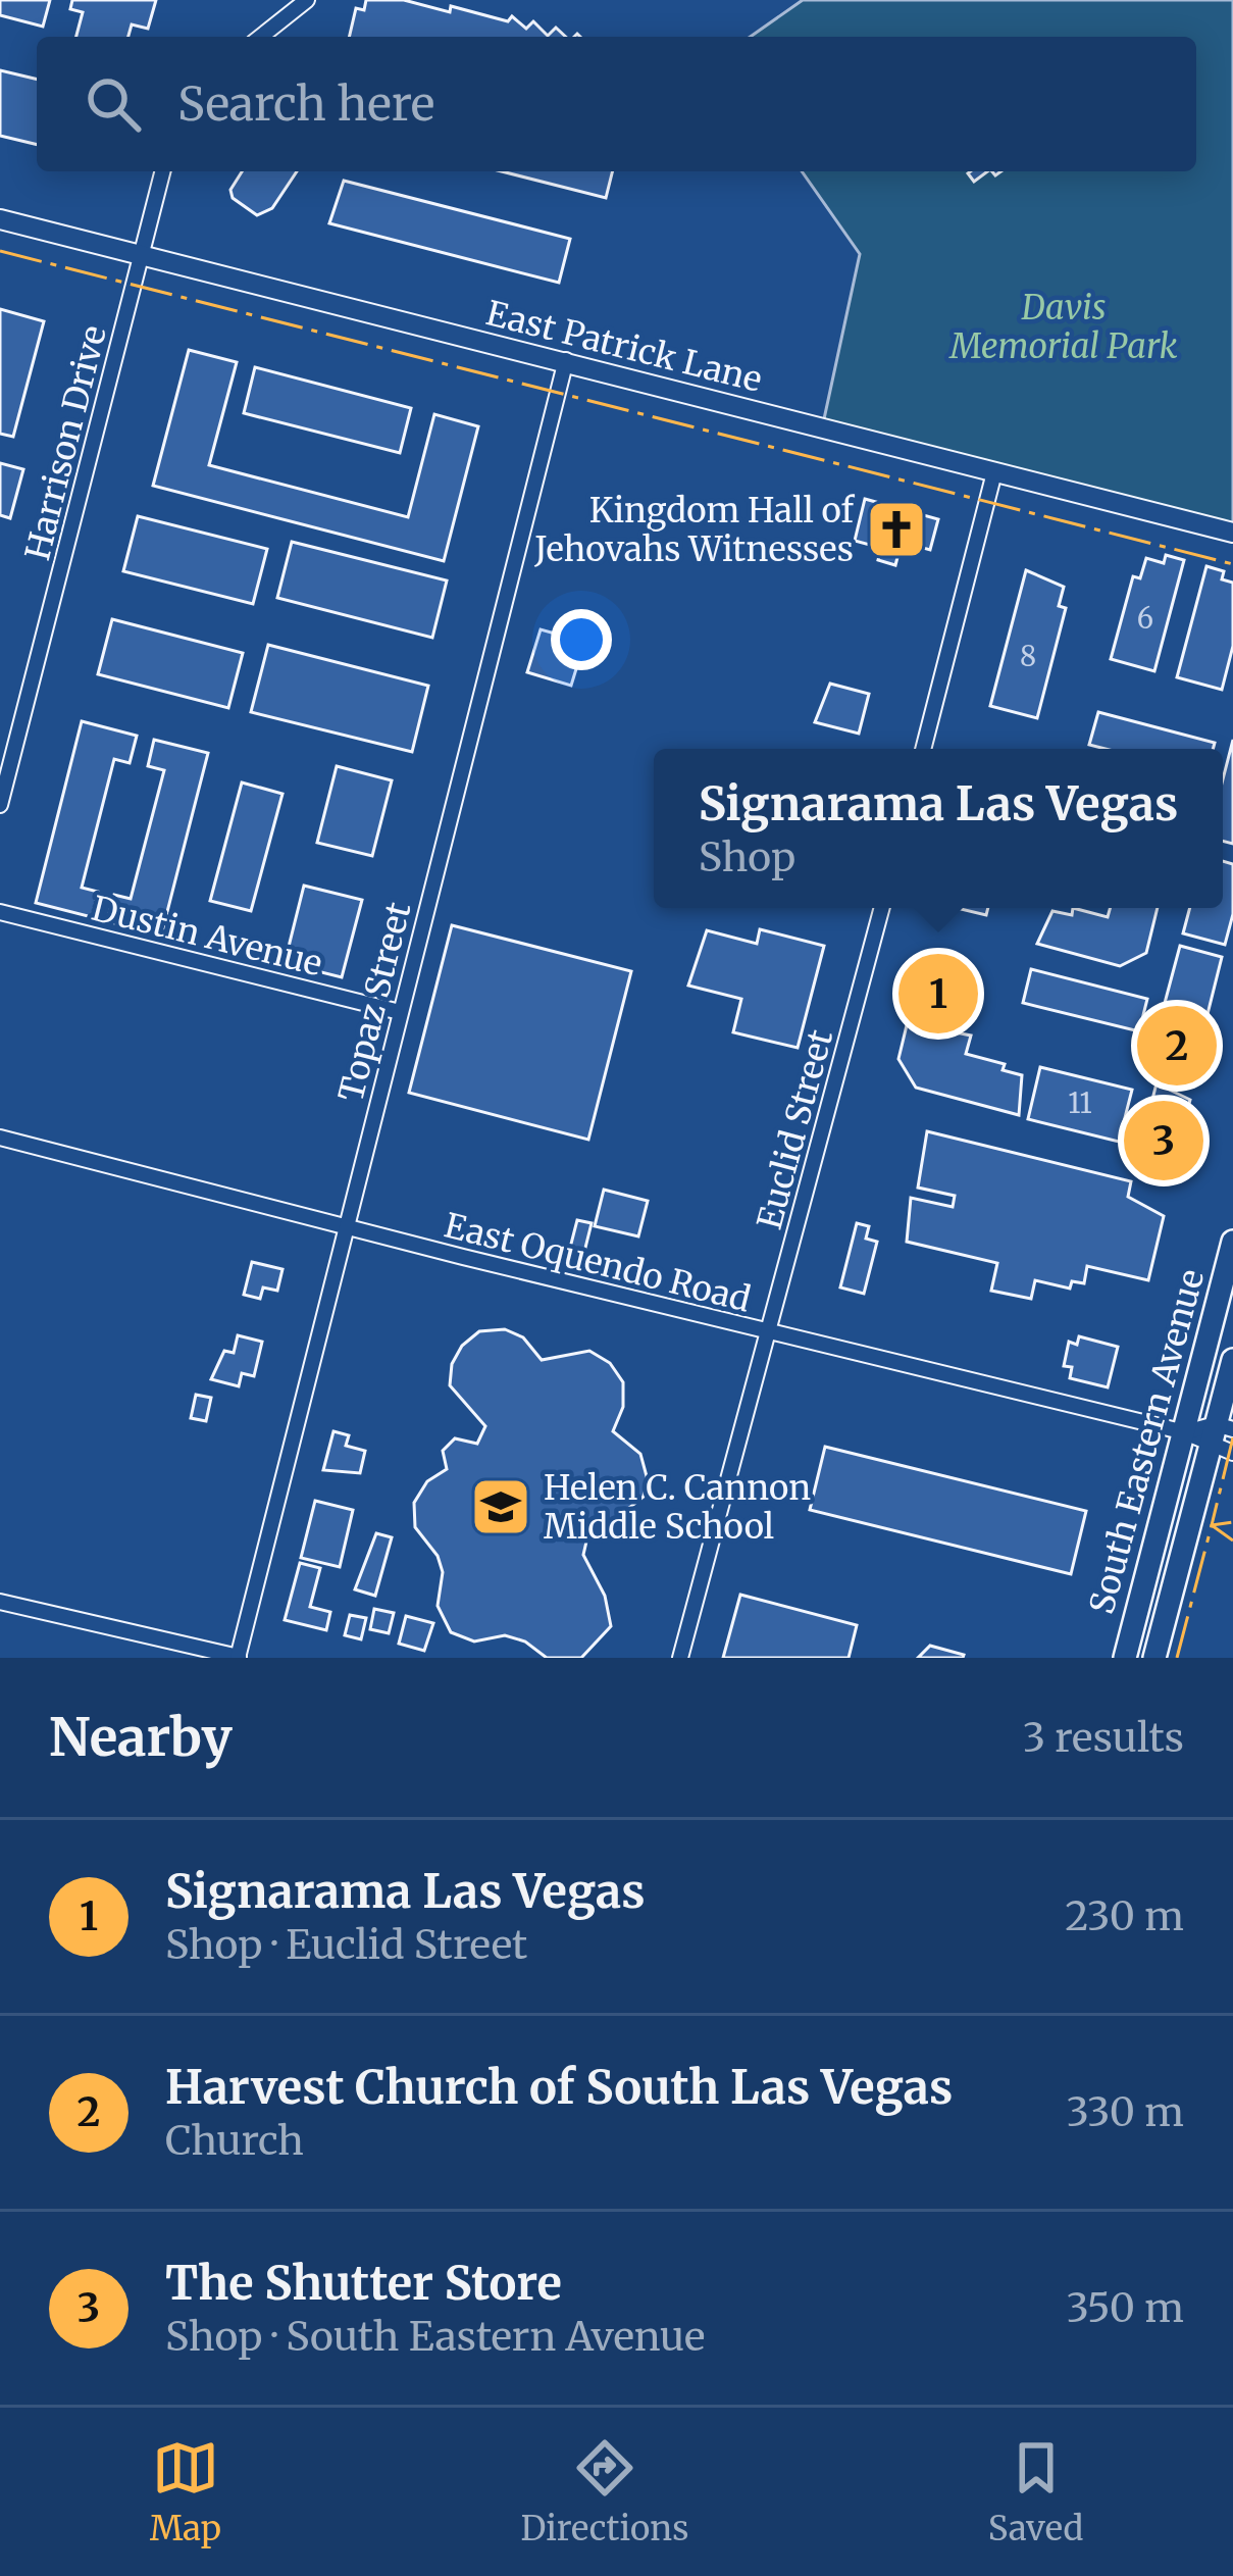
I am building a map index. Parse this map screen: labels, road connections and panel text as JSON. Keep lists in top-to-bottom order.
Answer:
{
  "streets": {
    "main road": ["East Patrick Lane", "South Eastern Avenue"],
    "street": [
      "Harrison Drive",
      "Dustin Avenue",
      "Topaz Street",
      "Euclid Street",
      "East Oquendo Road"
    ]
  },
  "crossings": [
    ["East Patrick Lane", "Harrison Drive"],
    ["East Patrick Lane", "Topaz Street"],
    ["Dustin Avenue", "Topaz Street"],
    ["Topaz Street", "East Oquendo Road"],
    ["Euclid Street", "East Oquendo Road"],
    ["East Oquendo Road", "South Eastern Avenue"]
  ],
  "parks": ["Davis Memorial Park"],
  "places": {
    "church": ["Kingdom Hall of Jehovahs Witnesses"],
    "school or university": ["Helen C. Cannon Middle School"]
  },
  "house_numbers": ["6", "8", "11"],
  "page": {
    "search": "Search here",
    "popup": ["Signarama Las Vegas", "Shop"],
    "pins": ["1", "2", "3"],
    "heading": ["Nearby", "3 results"],
    "list": [
      {
        "mark": "1",
        "name": "Signarama Las Vegas",
        "note": "Shop · Euclid Street",
        "value": "230 m"
      },
      {
        "mark": "2",
        "name": "Harvest Church of South Las Vegas",
        "note": "Church",
        "value": "330 m"
      },
      {
        "mark": "3",
        "name": "The Shutter Store",
        "note": "Shop · South Eastern Avenue",
        "value": "350 m"
      }
    ],
    "nav": ["Map", "Directions", "Saved"]
  }
}
